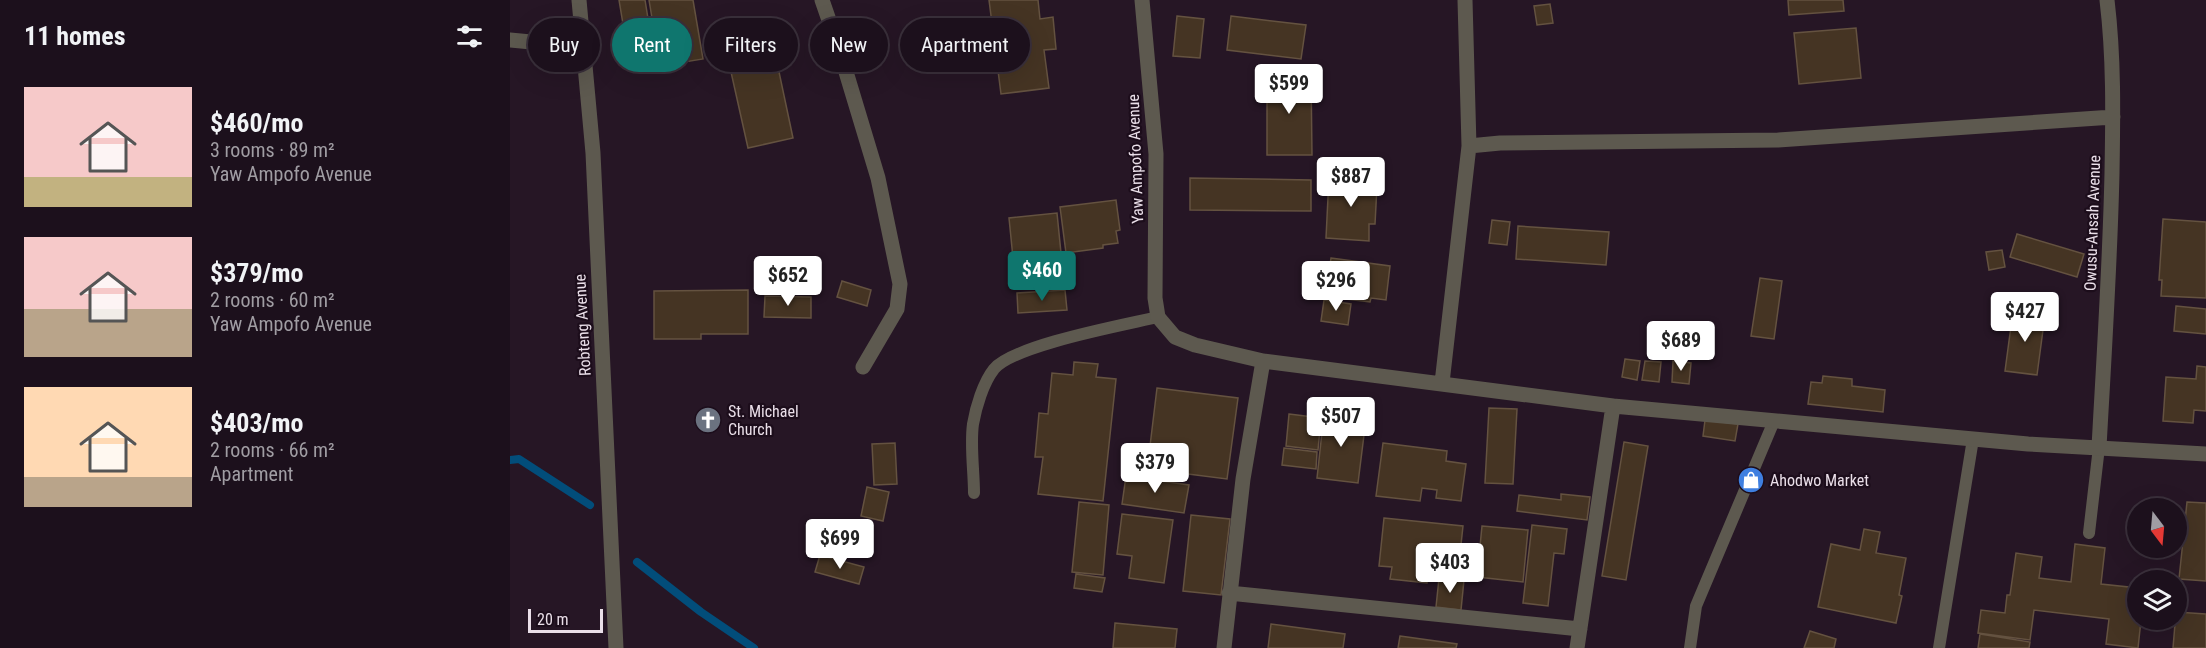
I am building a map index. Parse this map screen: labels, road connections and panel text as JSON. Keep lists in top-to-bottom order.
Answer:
{
  "streets": {
    "street": ["Yaw Ampofo Avenue", "Owusu-Ansah Avenue", "Robteng Avenue"]
  },
  "places": {
    "church": ["St. Michael Church"],
    "shop": ["Ahodwo Market"]
  },
  "scale_bar": "20 m",
  "north": "bottom",
  "page": {
    "heading": "11 homes",
    "chip": [
      "Buy",
      "Rent",
      "Filters",
      "New",
      "Apartment"
    ],
    "price": [
      "$599",
      "$887",
      "$460",
      "$652",
      "$296",
      "$427",
      "$689",
      "$507",
      "$379",
      "$699",
      "$403"
    ],
    "list": [
      {
        "name": "$460/mo",
        "note": "3 rooms · 89 m² · Yaw Ampofo Avenue"
      },
      {
        "name": "$379/mo",
        "note": "2 rooms · 60 m² · Yaw Ampofo Avenue"
      },
      {
        "name": "$403/mo",
        "note": "2 rooms · 66 m² · Apartment"
      }
    ],
    "scale": "20 m"
  }
}
